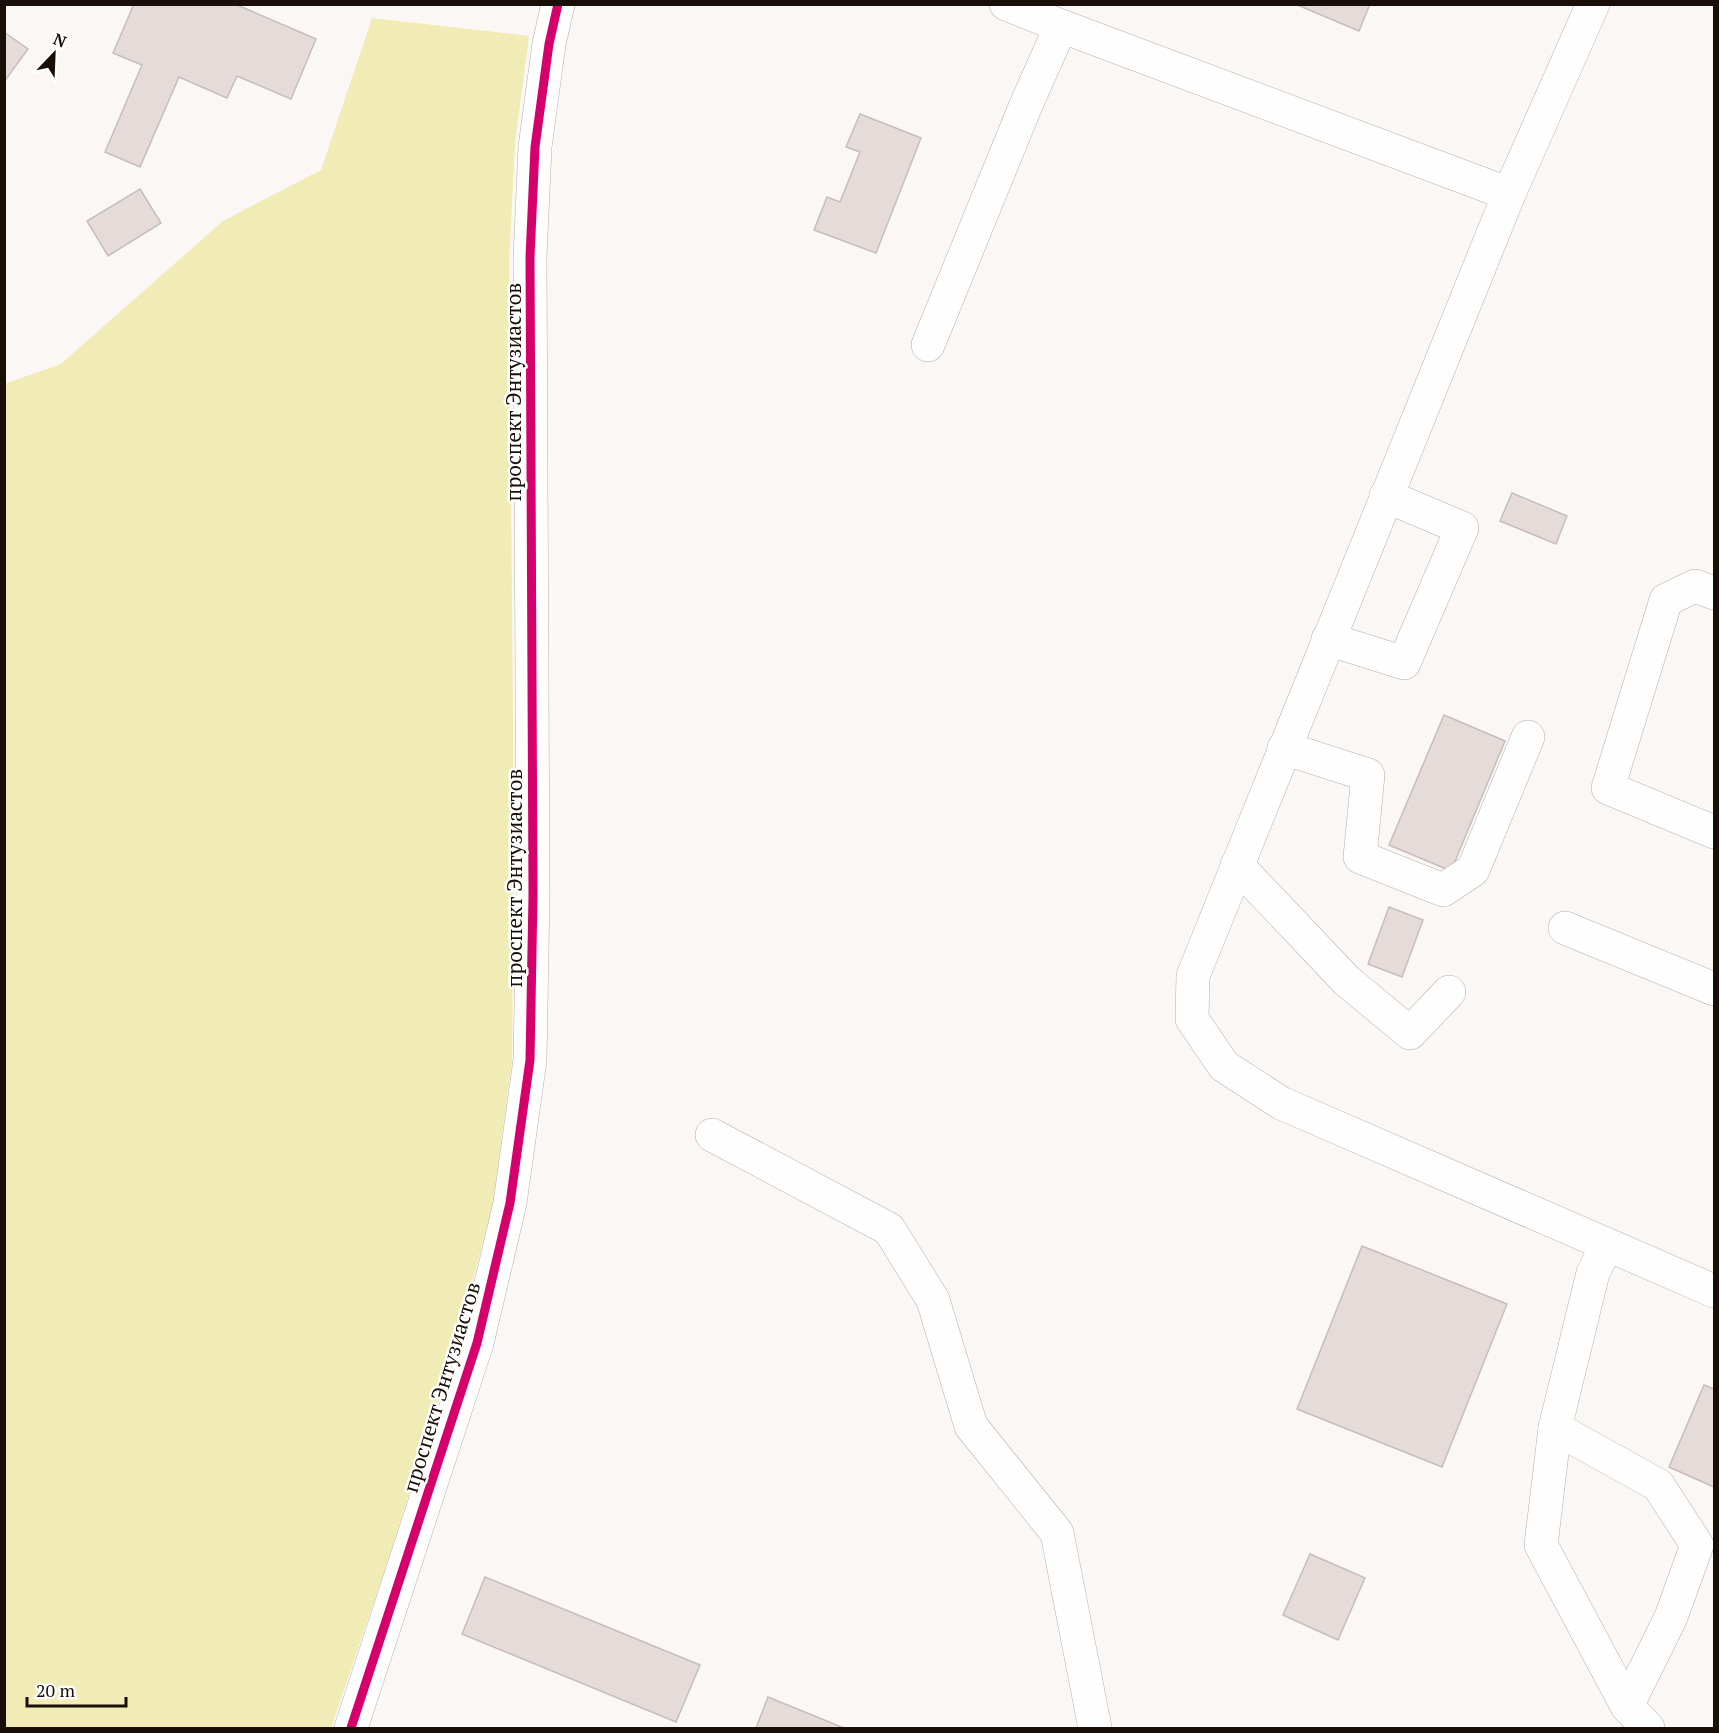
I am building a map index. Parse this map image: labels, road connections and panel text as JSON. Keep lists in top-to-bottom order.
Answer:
{
  "streets": {
    "street": ["проспект Энтузиастов"]
  },
  "scale_bar": "20 m",
  "north": "top right"
}
